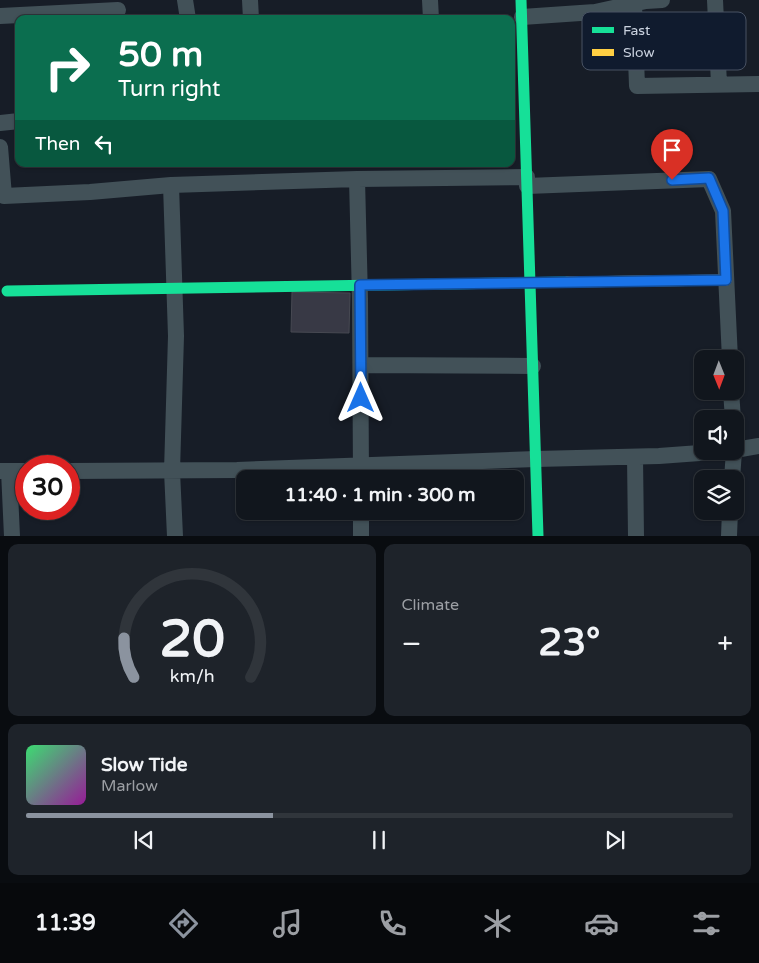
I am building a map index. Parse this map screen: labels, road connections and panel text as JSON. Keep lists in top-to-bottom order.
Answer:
{
  "legend": ["Fast", "Slow"],
  "north": "bottom",
  "page": {
    "turn": ["50 m", "Turn right"],
    "then": "Then",
    "limit": "30",
    "trip": "11:40 · 1 min · 300 m",
    "tile": "Climate",
    "heat": ["−", "23°", "+"],
    "song": ["Slow Tide", "Marlow"],
    "tabs": "11:39",
    "gauge": ["20", "km/h"]
  }
}
